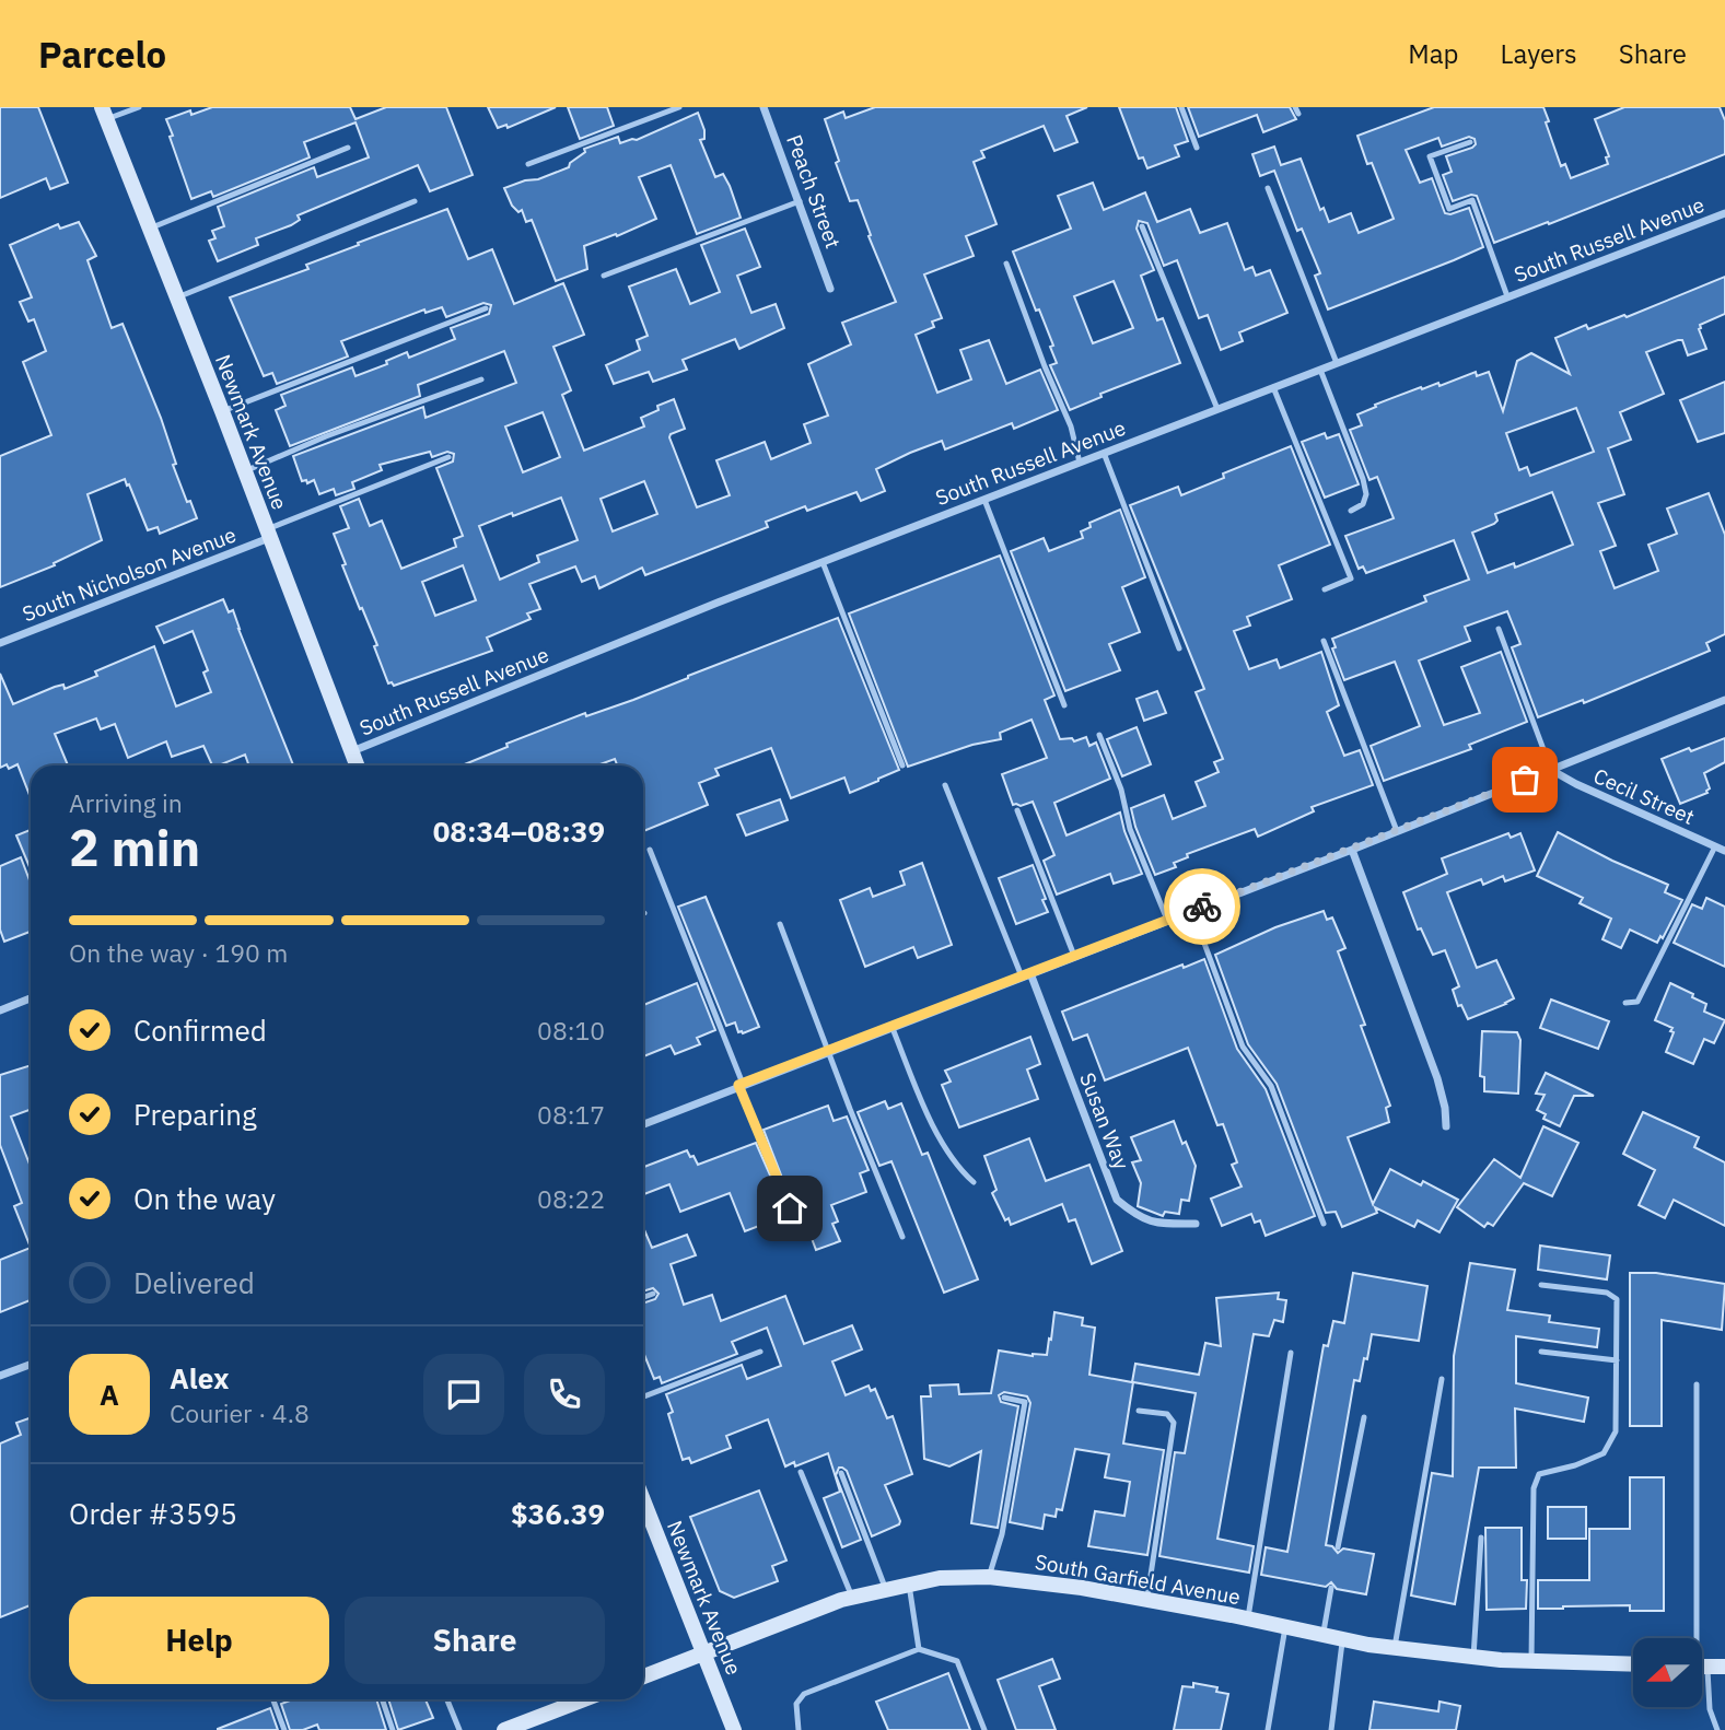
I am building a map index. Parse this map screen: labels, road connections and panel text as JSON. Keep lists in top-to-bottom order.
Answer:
{
  "streets": {
    "main road": ["Newmark Avenue", "South Garfield Avenue"],
    "street": [
      "Peach Street",
      "South Russell Avenue",
      "South Nicholson Avenue",
      "Cecil Street",
      "Susan Way"
    ]
  },
  "crossings": [
    ["South Russell Avenue", "Newmark Avenue"],
    ["Newmark Avenue", "South Nicholson Avenue"],
    ["Newmark Avenue", "South Garfield Avenue"]
  ],
  "north": "left",
  "page": {
    "header": "Parcelo",
    "nav": ["Map", "Layers", "Share"],
    "heading": ["2 min", "Arriving in", "08:34–08:39"],
    "panel": [
      "Alex",
      "Courier · 4.8",
      "Order #3595",
      "$36.39"
    ],
    "bar": "On the way · 190 m",
    "list": [
      ["Confirmed", "08:10"],
      ["Preparing", "08:17"],
      ["On the way", "08:22"],
      "Delivered"
    ],
    "round": "A",
    "buttons": ["Help", "Share"]
  }
}
